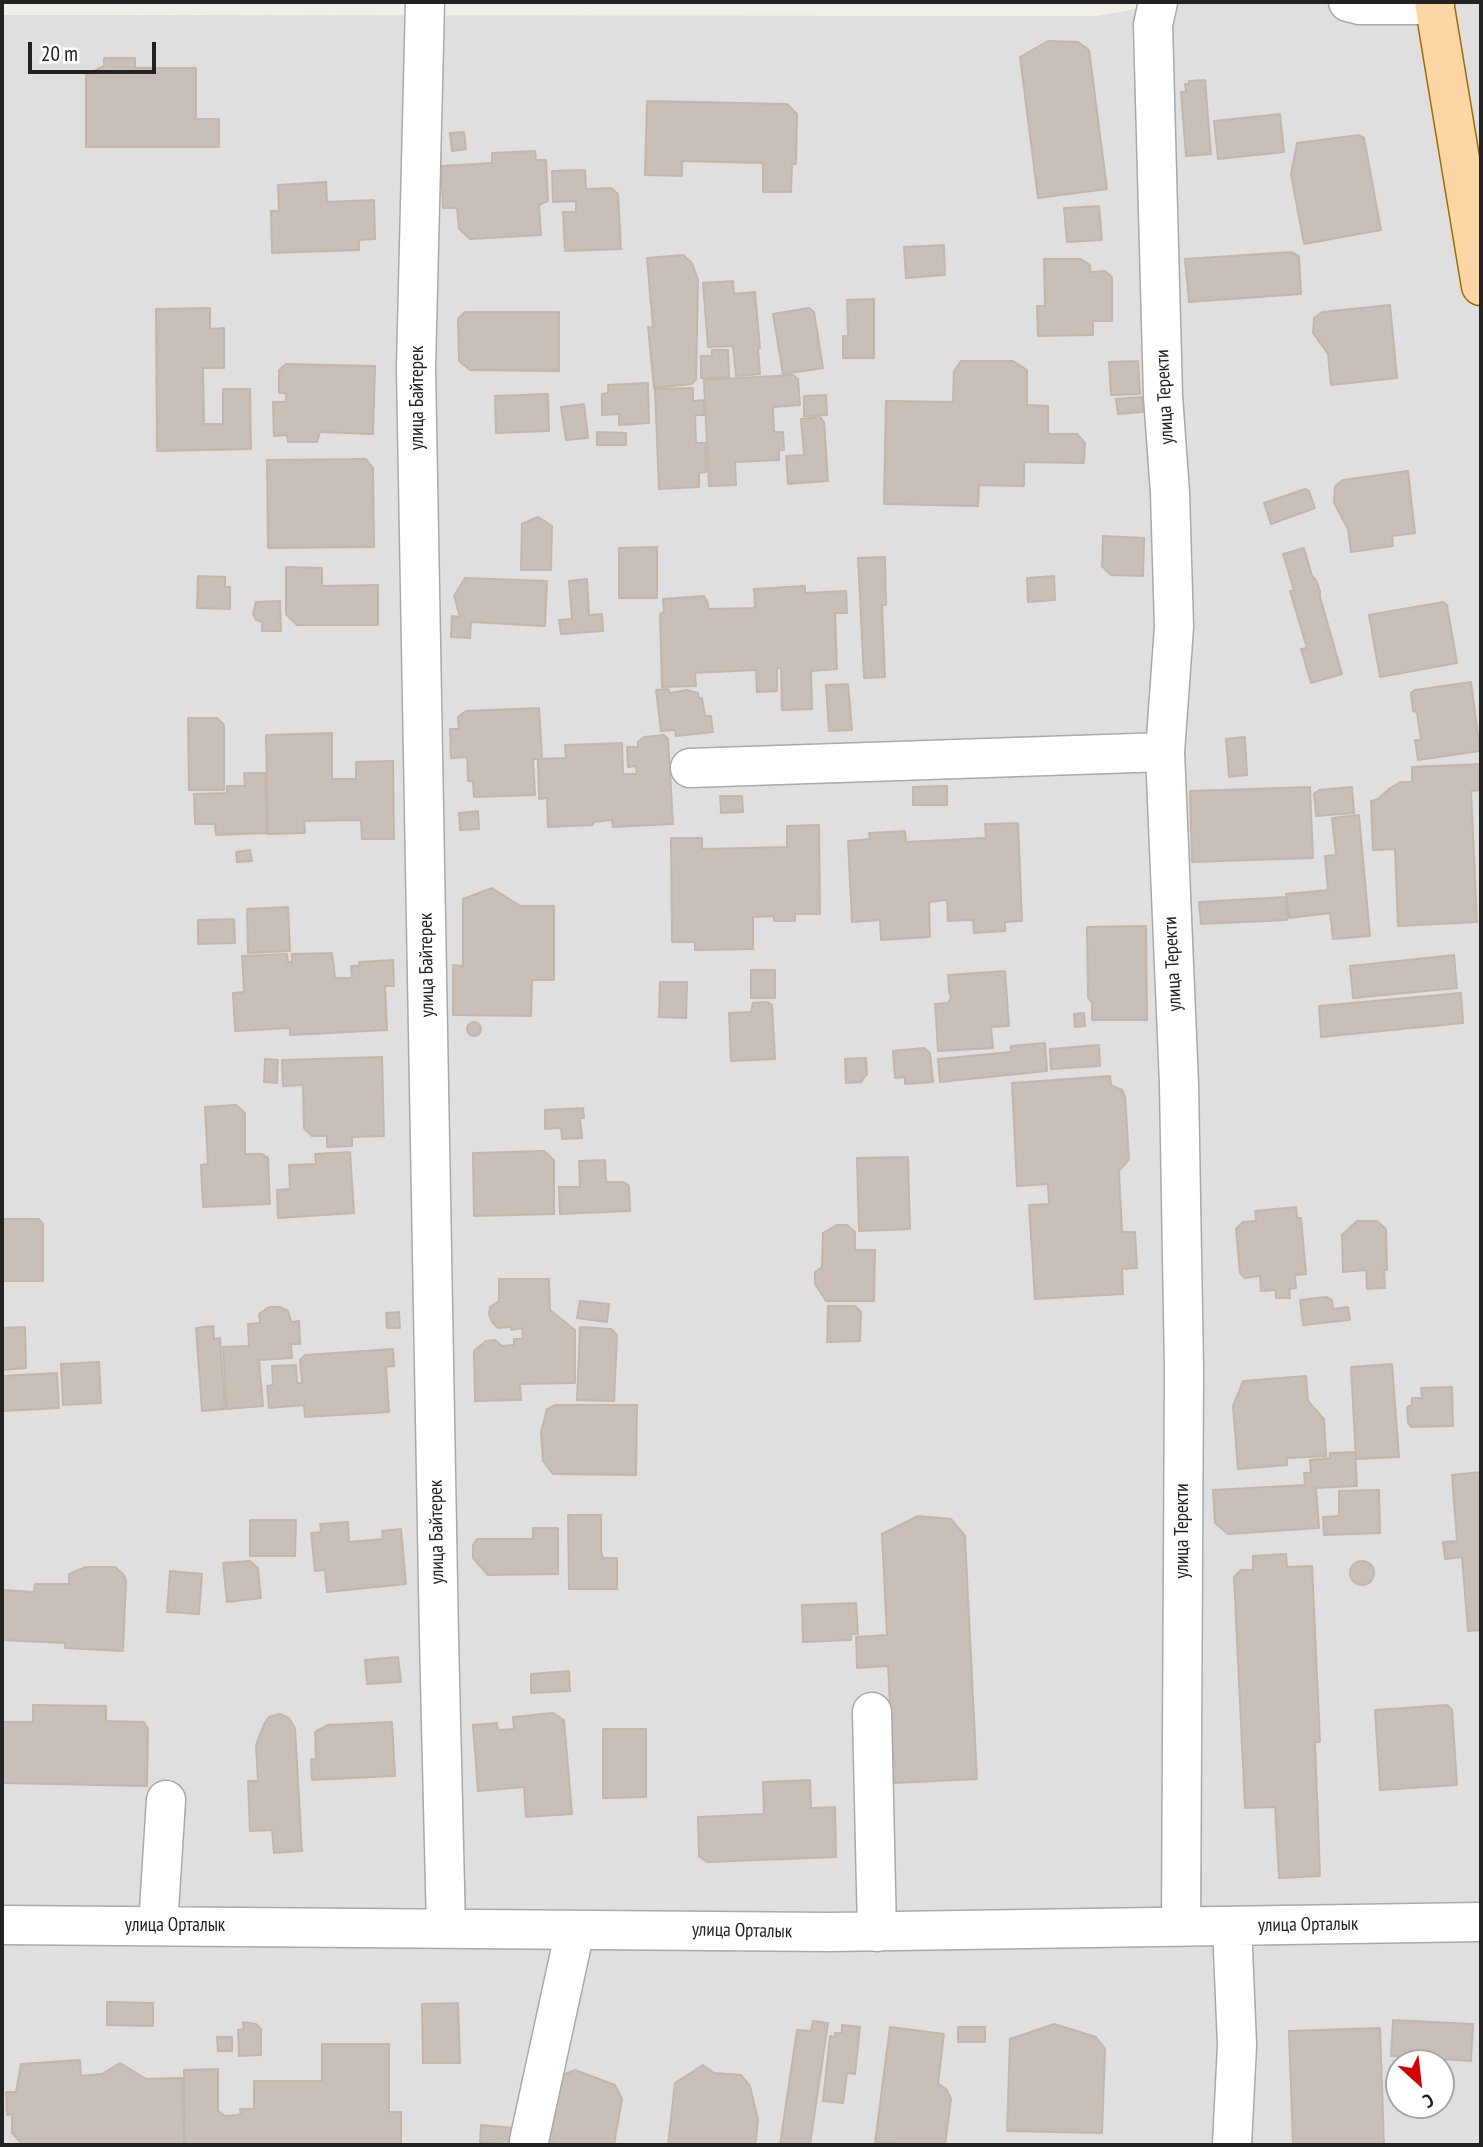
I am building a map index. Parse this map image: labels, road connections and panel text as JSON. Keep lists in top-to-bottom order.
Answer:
{
  "streets": {
    "street": ["улица Теректи", "улица Байтерек", "улица Орталык"]
  },
  "crossings": [
    ["улица Теректи", "улица Орталык"],
    ["улица Байтерек", "улица Орталык"]
  ],
  "scale_bar": "20 m",
  "north": "bottom right"
}
